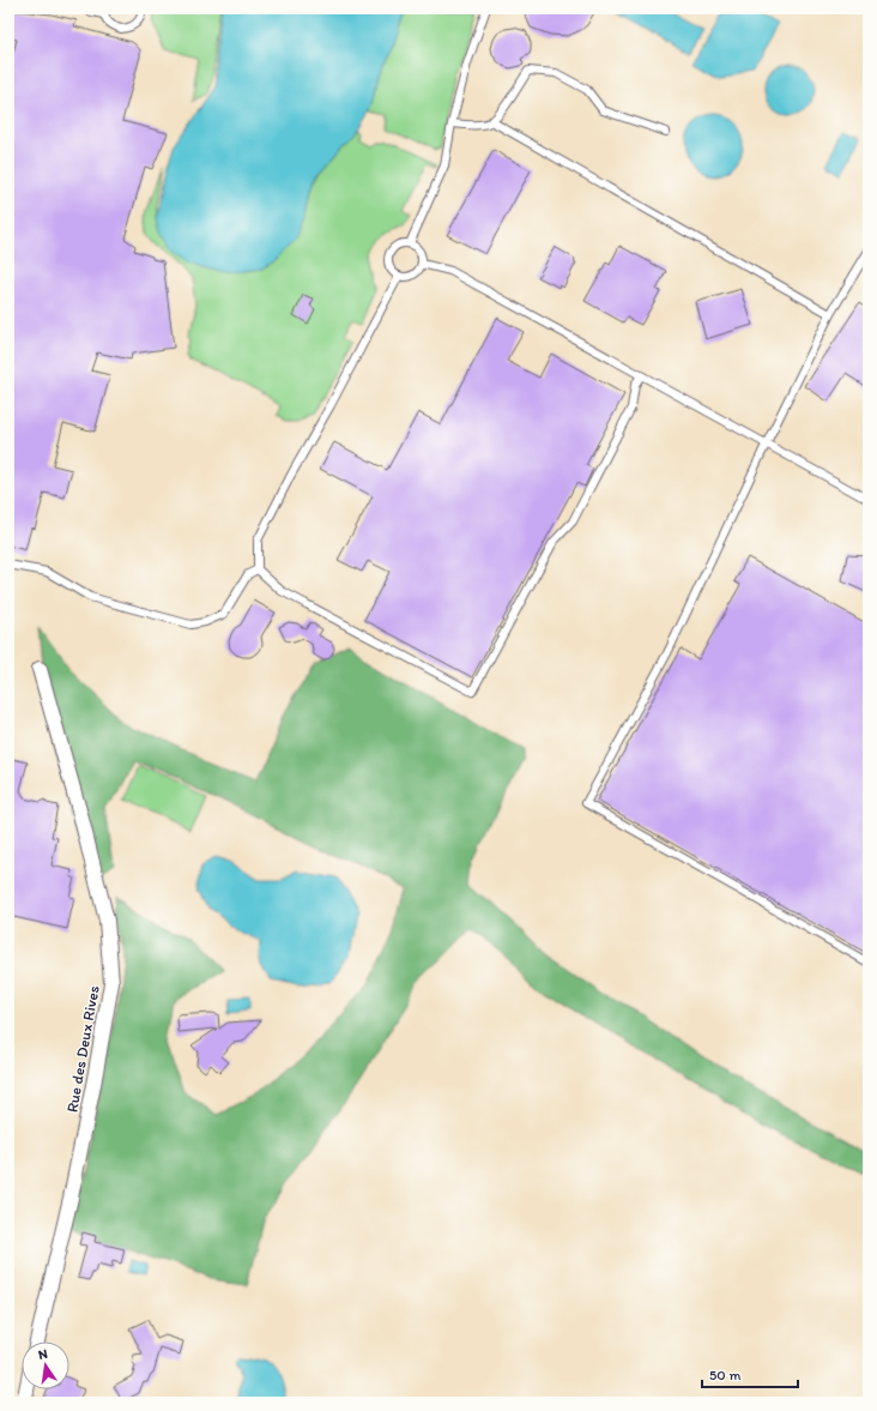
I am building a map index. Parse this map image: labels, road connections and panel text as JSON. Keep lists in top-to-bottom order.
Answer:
{
  "streets": {
    "street": ["Rue des Deux Rives"]
  },
  "scale_bar": "50 m",
  "north": "top"
}
